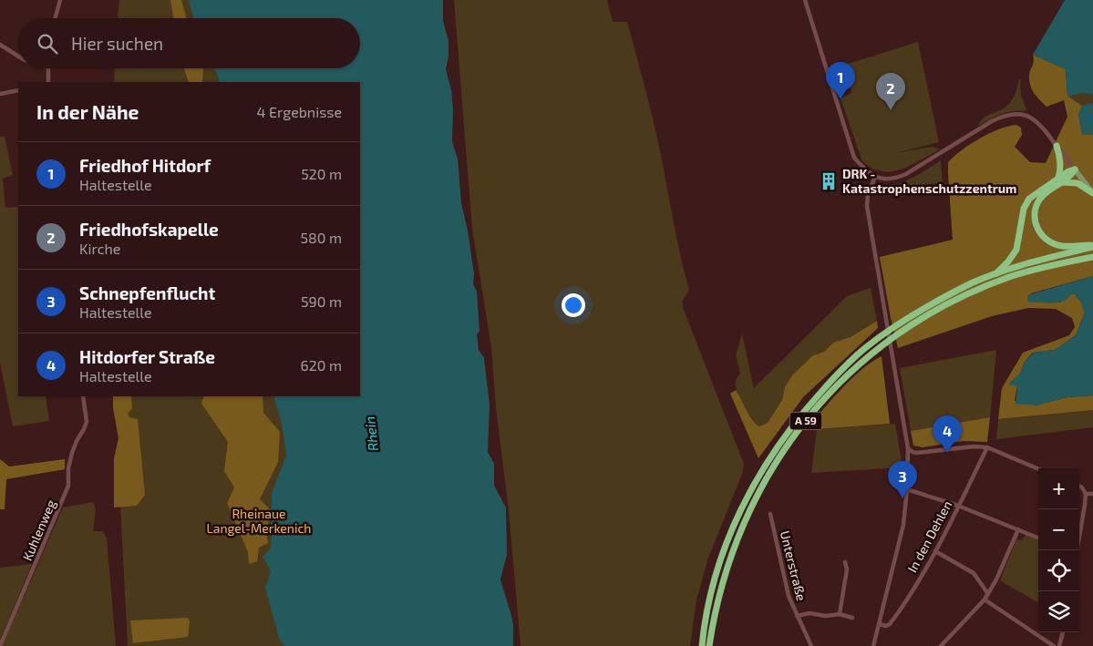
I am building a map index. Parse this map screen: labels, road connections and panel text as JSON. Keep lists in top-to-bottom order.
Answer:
{
  "streets": {
    "highway": ["A 59"],
    "street": ["Kuhlenweg", "In den Dehlen", "Unterstraße"]
  },
  "water": ["Rhein"],
  "parks": ["Rheinaue Langel-Merkenich"],
  "places": {
    "building": ["DRK - Katastrophenschutzzentrum"]
  },
  "page": {
    "search": "Hier suchen",
    "pins": [
      "1",
      "2",
      "4",
      "3"
    ],
    "heading": ["In der Nähe", "4 Ergebnisse"],
    "list": [
      {
        "mark": "1",
        "name": "Friedhof Hitdorf",
        "note": "Haltestelle",
        "value": "520 m"
      },
      {
        "mark": "2",
        "name": "Friedhofskapelle",
        "note": "Kirche",
        "value": "580 m"
      },
      {
        "mark": "3",
        "name": "Schnepfenflucht",
        "note": "Haltestelle",
        "value": "590 m"
      },
      {
        "mark": "4",
        "name": "Hitdorfer Straße",
        "note": "Haltestelle",
        "value": "620 m"
      }
    ],
    "map_buttons": ["+", "−"]
  }
}
